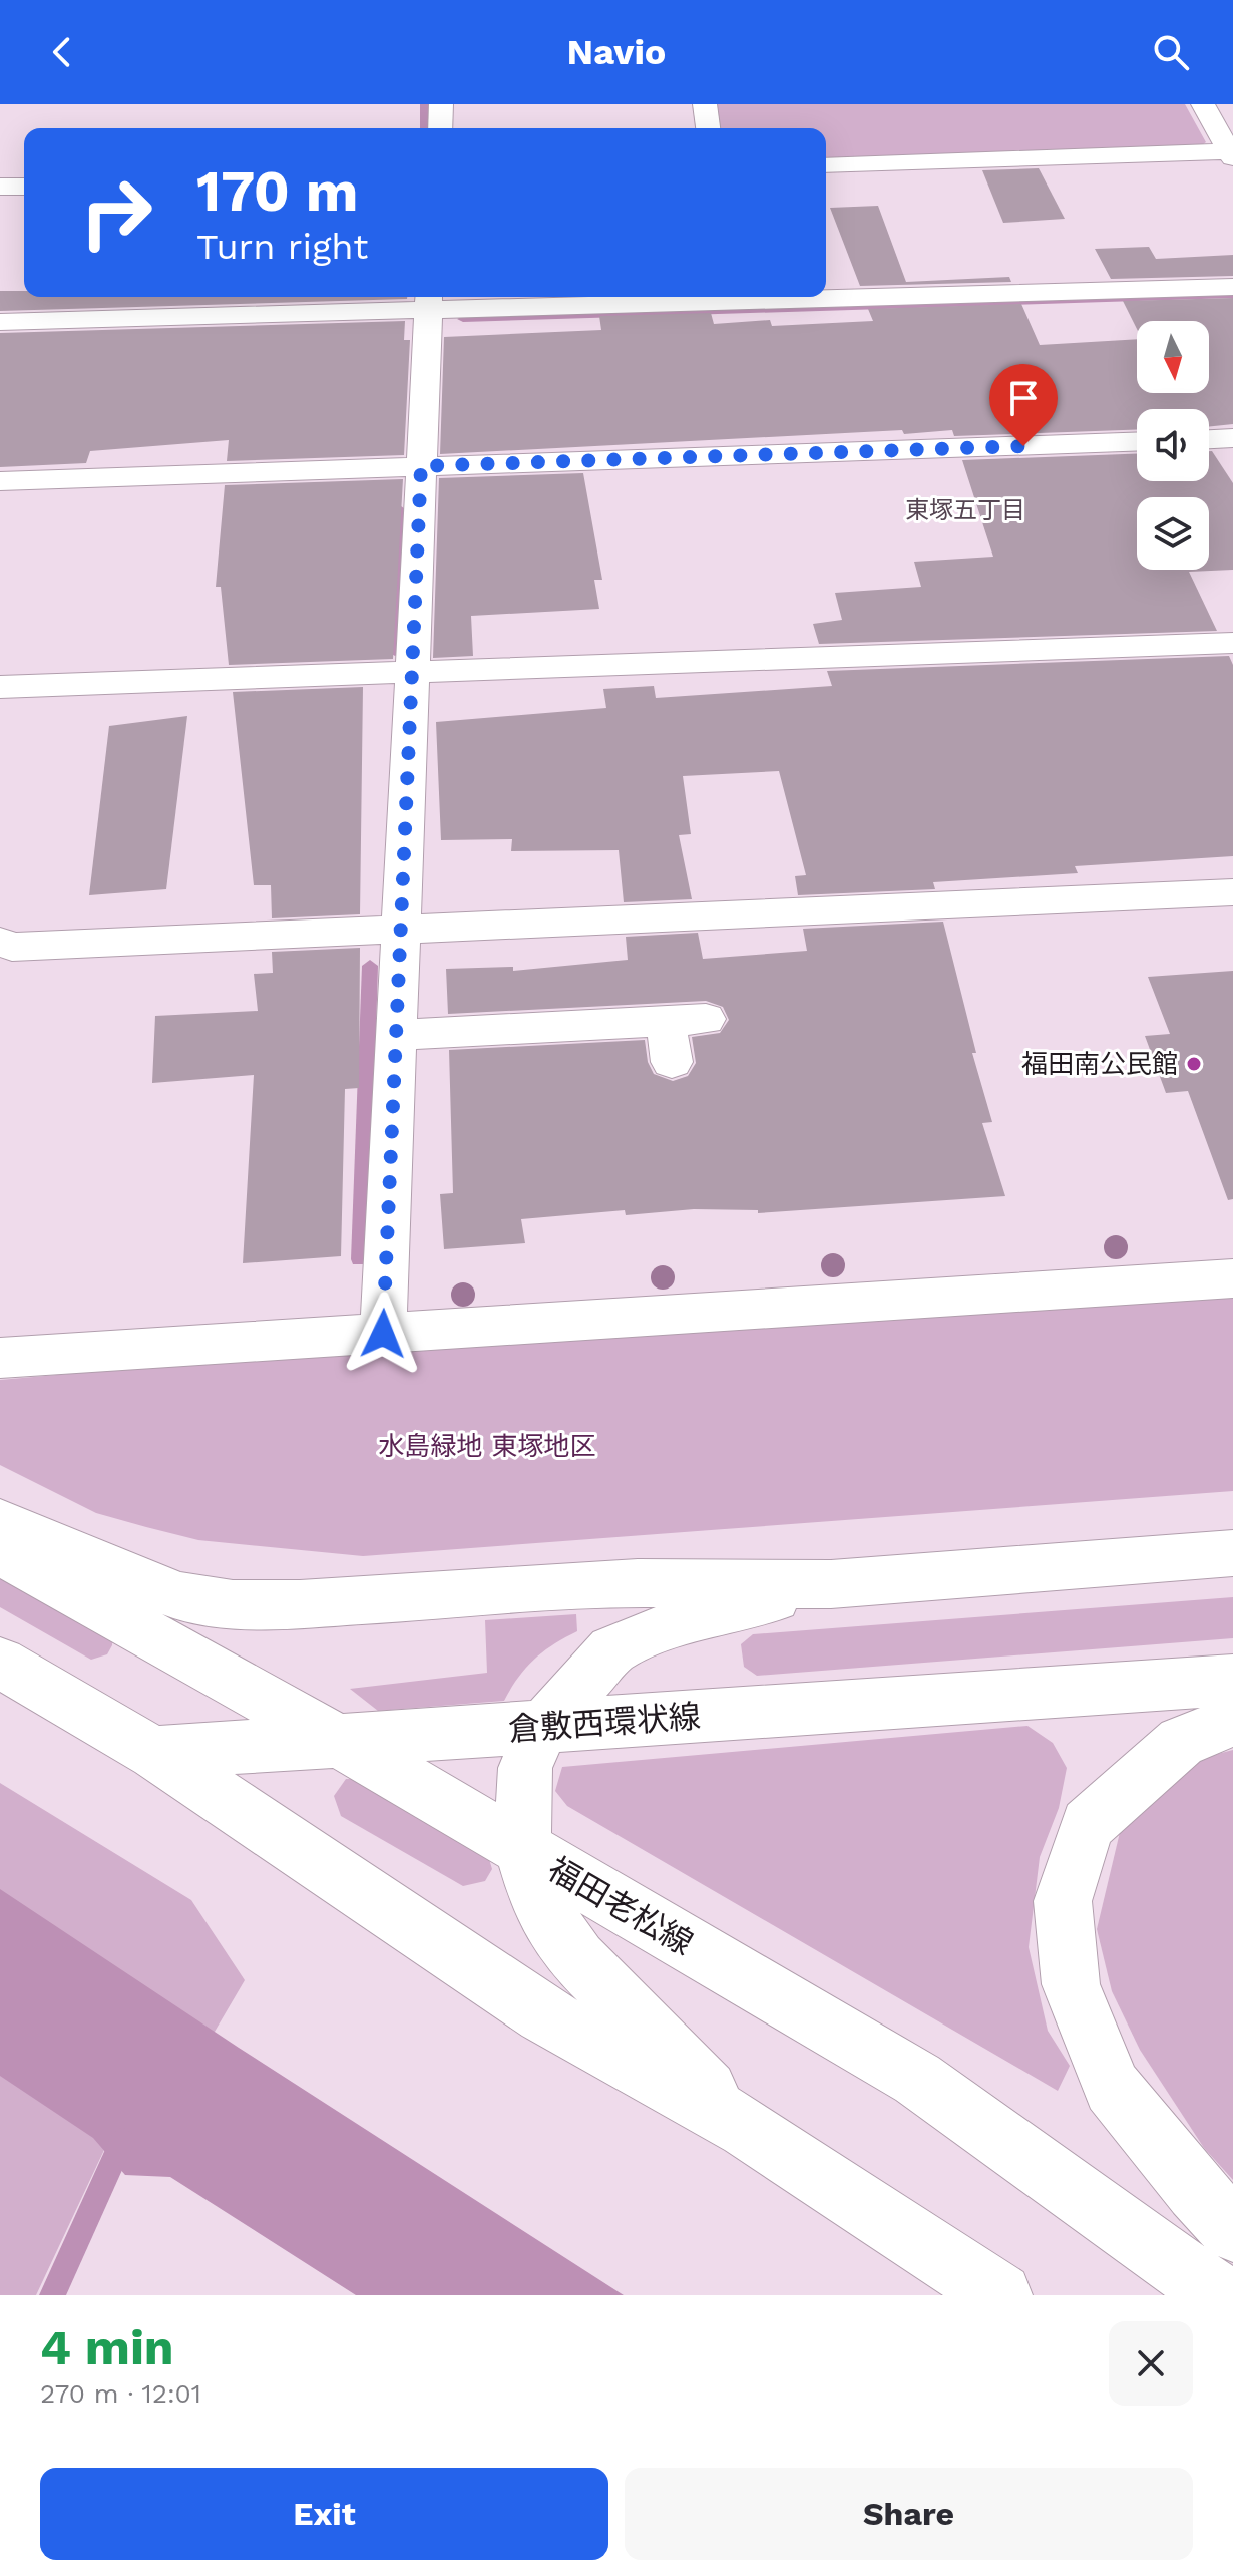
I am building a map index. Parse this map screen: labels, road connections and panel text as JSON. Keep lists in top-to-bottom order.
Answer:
{
  "streets": {
    "street": ["倉敷西環状線", "福田老松線"]
  },
  "crossings": [
    ["倉敷西環状線", "福田老松線"]
  ],
  "districts": ["東塚五丁目"],
  "parks": ["水島緑地 東塚地区"],
  "places": ["福田南公民館"],
  "north": "bottom",
  "page": {
    "header": "Navio",
    "turn": ["170 m", "Turn right"],
    "heading": ["4 min", "270 m · 12:01"],
    "buttons": ["Exit", "Share"]
  }
}
